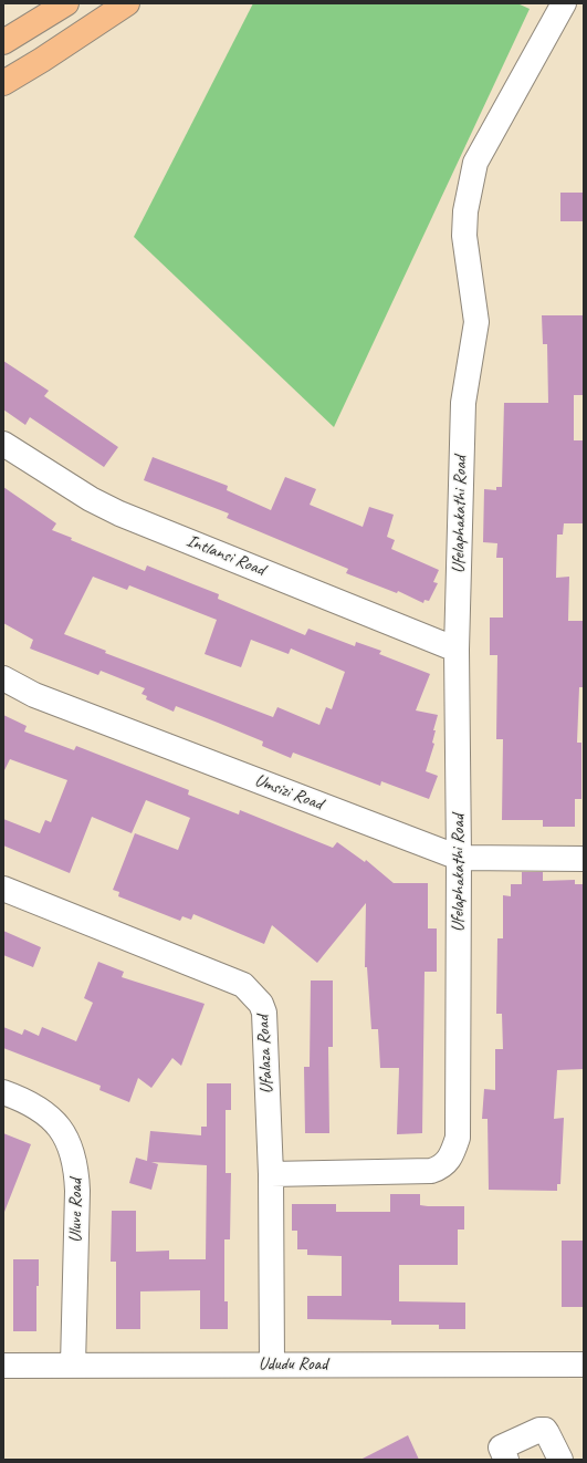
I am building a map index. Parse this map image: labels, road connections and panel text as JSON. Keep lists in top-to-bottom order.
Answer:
{
  "streets": {
    "street": [
      "Ufelaphakathi Road",
      "Intlansi Road",
      "Umsizi Road",
      "Ufalaza Road",
      "Uluve Road",
      "Ududu Road"
    ]
  },
  "crossings": [
    ["Ufelaphakathi Road", "Intlansi Road"],
    ["Ufelaphakathi Road", "Umsizi Road"],
    ["Ufelaphakathi Road", "Ufalaza Road"],
    ["Ufalaza Road", "Ududu Road"],
    ["Uluve Road", "Ududu Road"]
  ]
}
